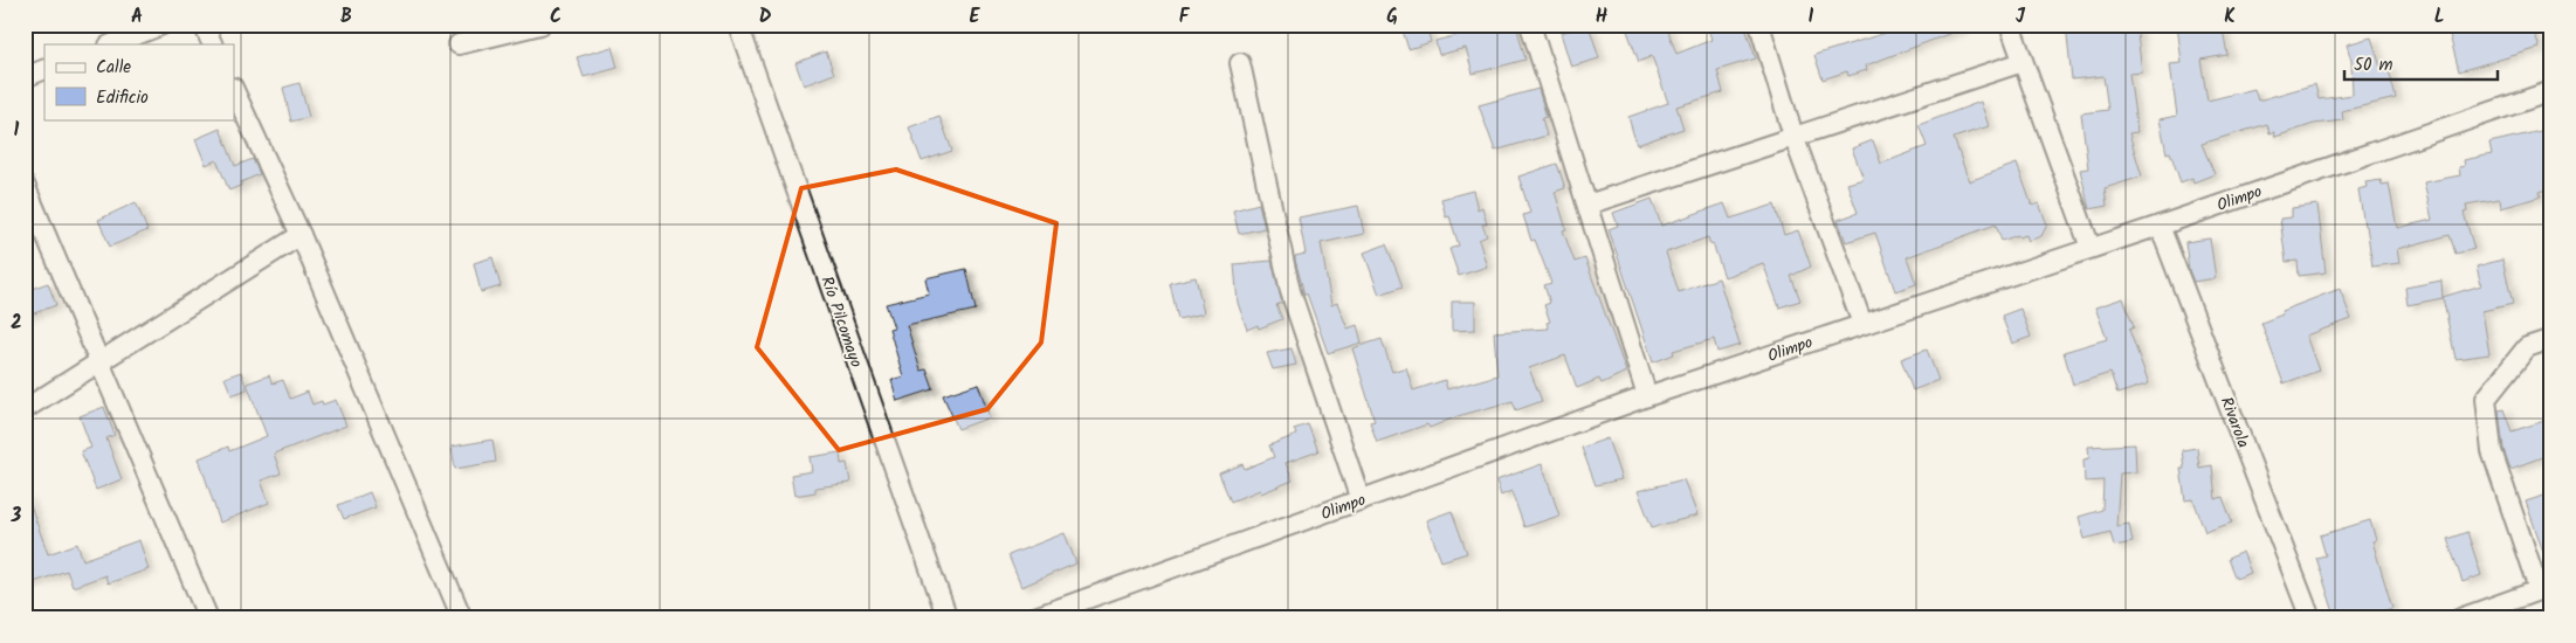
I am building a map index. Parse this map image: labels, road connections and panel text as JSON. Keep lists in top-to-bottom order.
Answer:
{
  "streets": {
    "street": ["Olimpo", "Río Pilcomayo", "Rivarola"]
  },
  "crossings": [
    ["Olimpo", "Rivarola"]
  ],
  "legend": ["Calle", "Edificio"],
  "scale_bar": "50 m",
  "grid": {
    "columns": [
      "A",
      "B",
      "C",
      "D",
      "E",
      "F",
      "G",
      "H",
      "I",
      "J",
      "K",
      "L"
    ],
    "rows": ["1", "2", "3"]
  }
}
